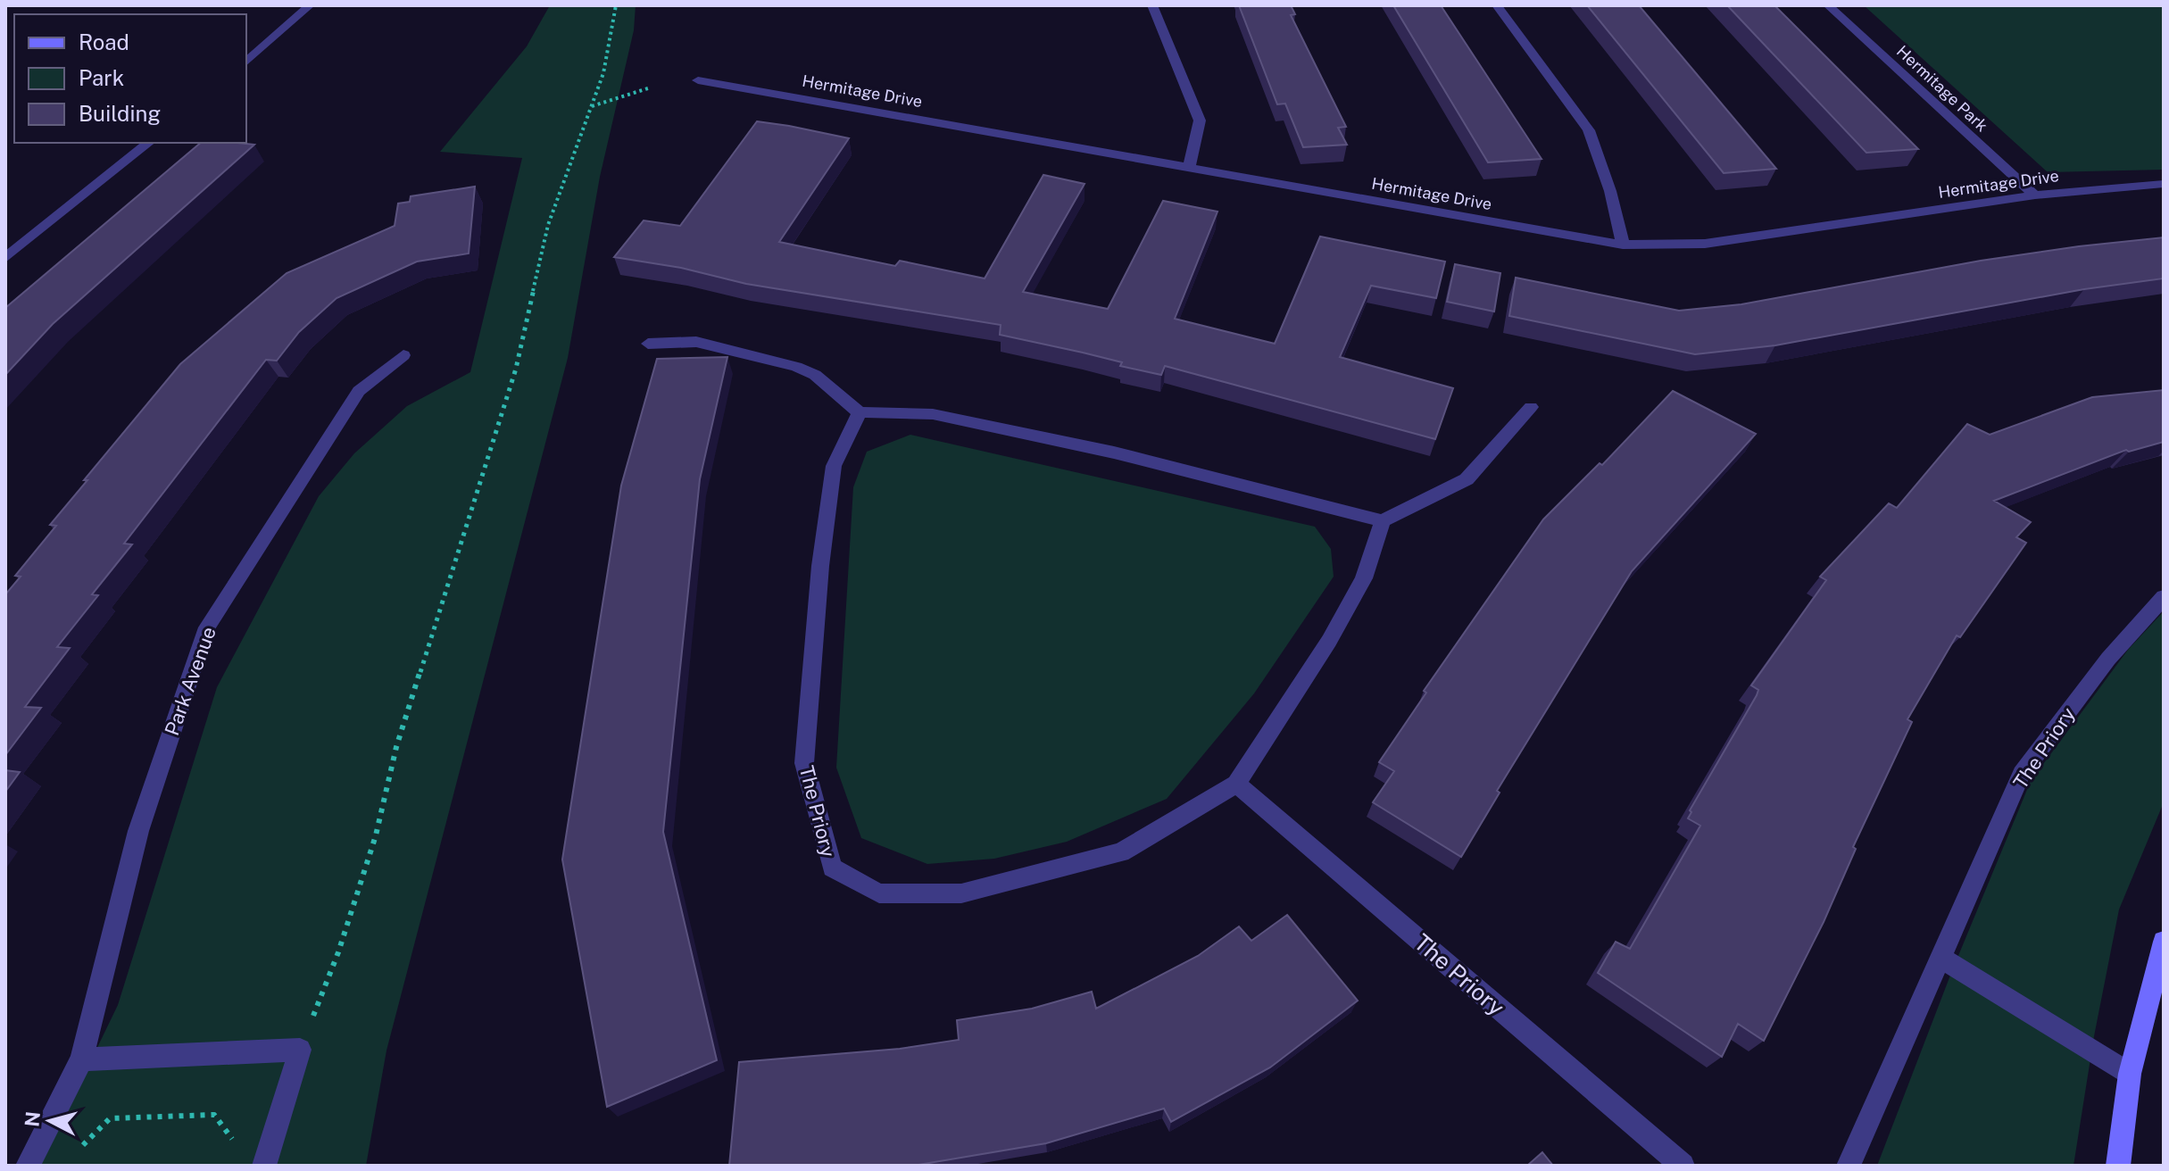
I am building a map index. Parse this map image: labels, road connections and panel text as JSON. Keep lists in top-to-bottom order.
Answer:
{
  "streets": {
    "street": [
      "Hermitage Park",
      "Hermitage Drive",
      "Park Avenue",
      "The Priory"
    ]
  },
  "crossings": [
    ["Hermitage Park", "Hermitage Drive"]
  ],
  "legend": ["Road", "Park", "Building"],
  "north": "left"
}
